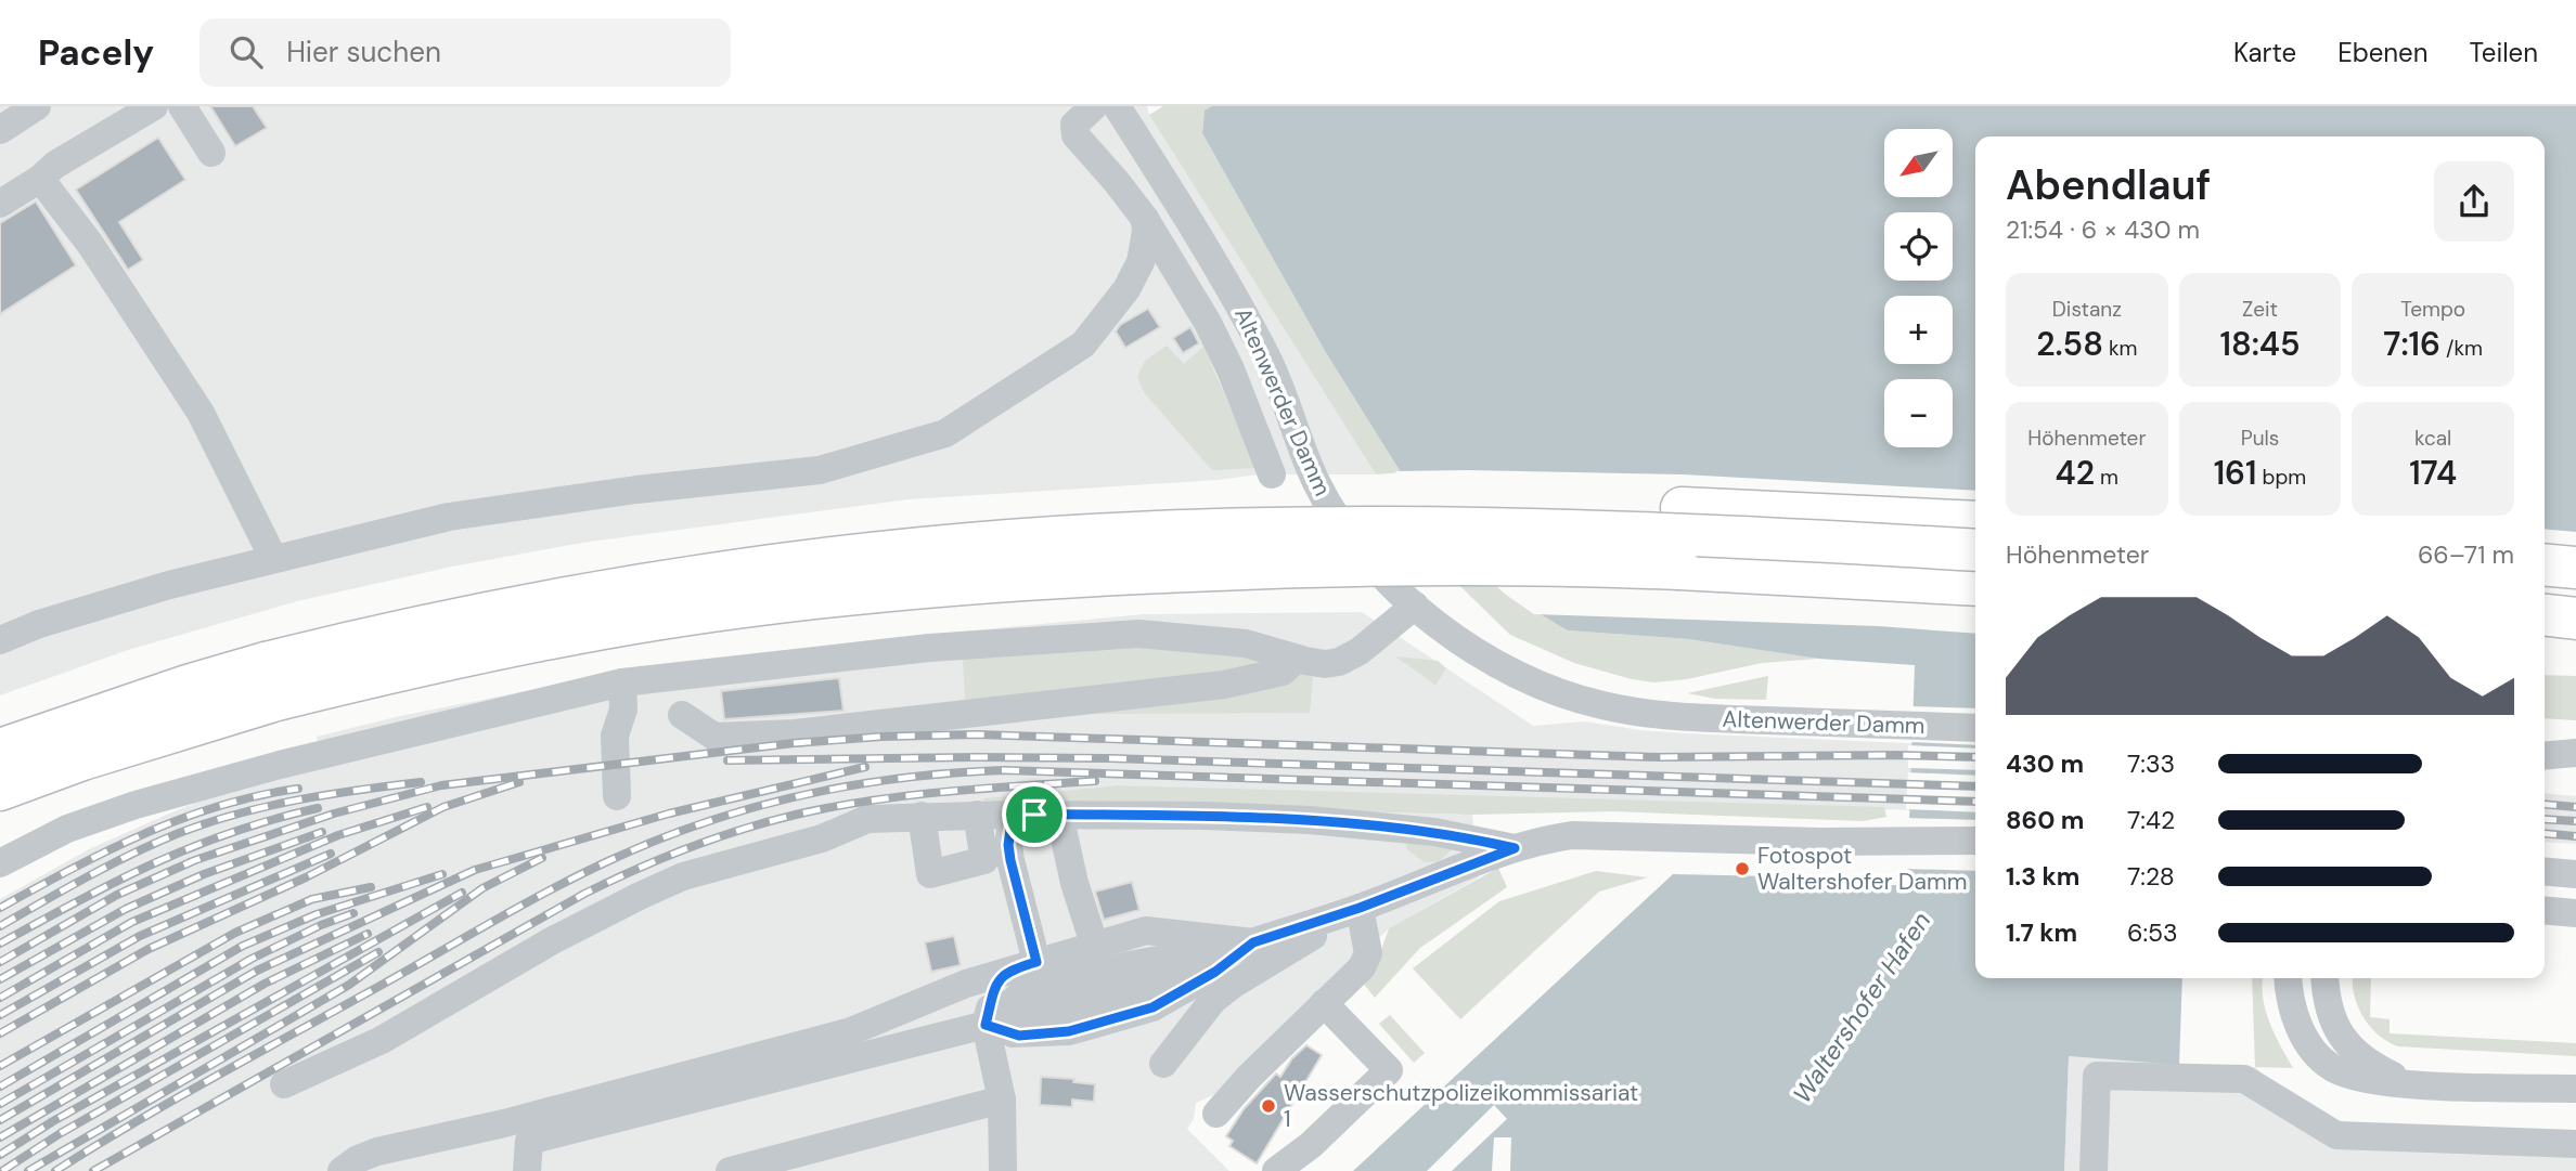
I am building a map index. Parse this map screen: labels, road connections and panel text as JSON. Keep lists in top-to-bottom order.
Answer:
{
  "streets": {
    "street": ["Altenwerder Damm"]
  },
  "water": ["Waltershofer Hafen"],
  "places": ["Fotospot Waltershofer Damm", "Wasserschutzpolizeikommissariat 1"],
  "north": "bottom left",
  "page": {
    "header": "Pacely",
    "search": "Hier suchen",
    "nav": ["Karte", "Ebenen", "Teilen"],
    "map_buttons": ["+", "−"],
    "heading": ["Abendlauf", "21:54 · 6 × 430 m"],
    "stats": [
      ["Distanz", "2.58 km"],
      ["Zeit", "18:45"],
      ["Tempo", "7:16 /km"],
      ["Höhenmeter", "42 m"],
      ["Puls", "161 bpm"],
      ["kcal", "174"]
    ],
    "chart": ["Höhenmeter", "66–71 m"],
    "list": [
      {
        "name": "430 m",
        "note": "7:33"
      },
      {
        "name": "860 m",
        "note": "7:42"
      },
      {
        "name": "1.3 km",
        "note": "7:28"
      },
      {
        "name": "1.7 km",
        "note": "6:53"
      }
    ]
  }
}
